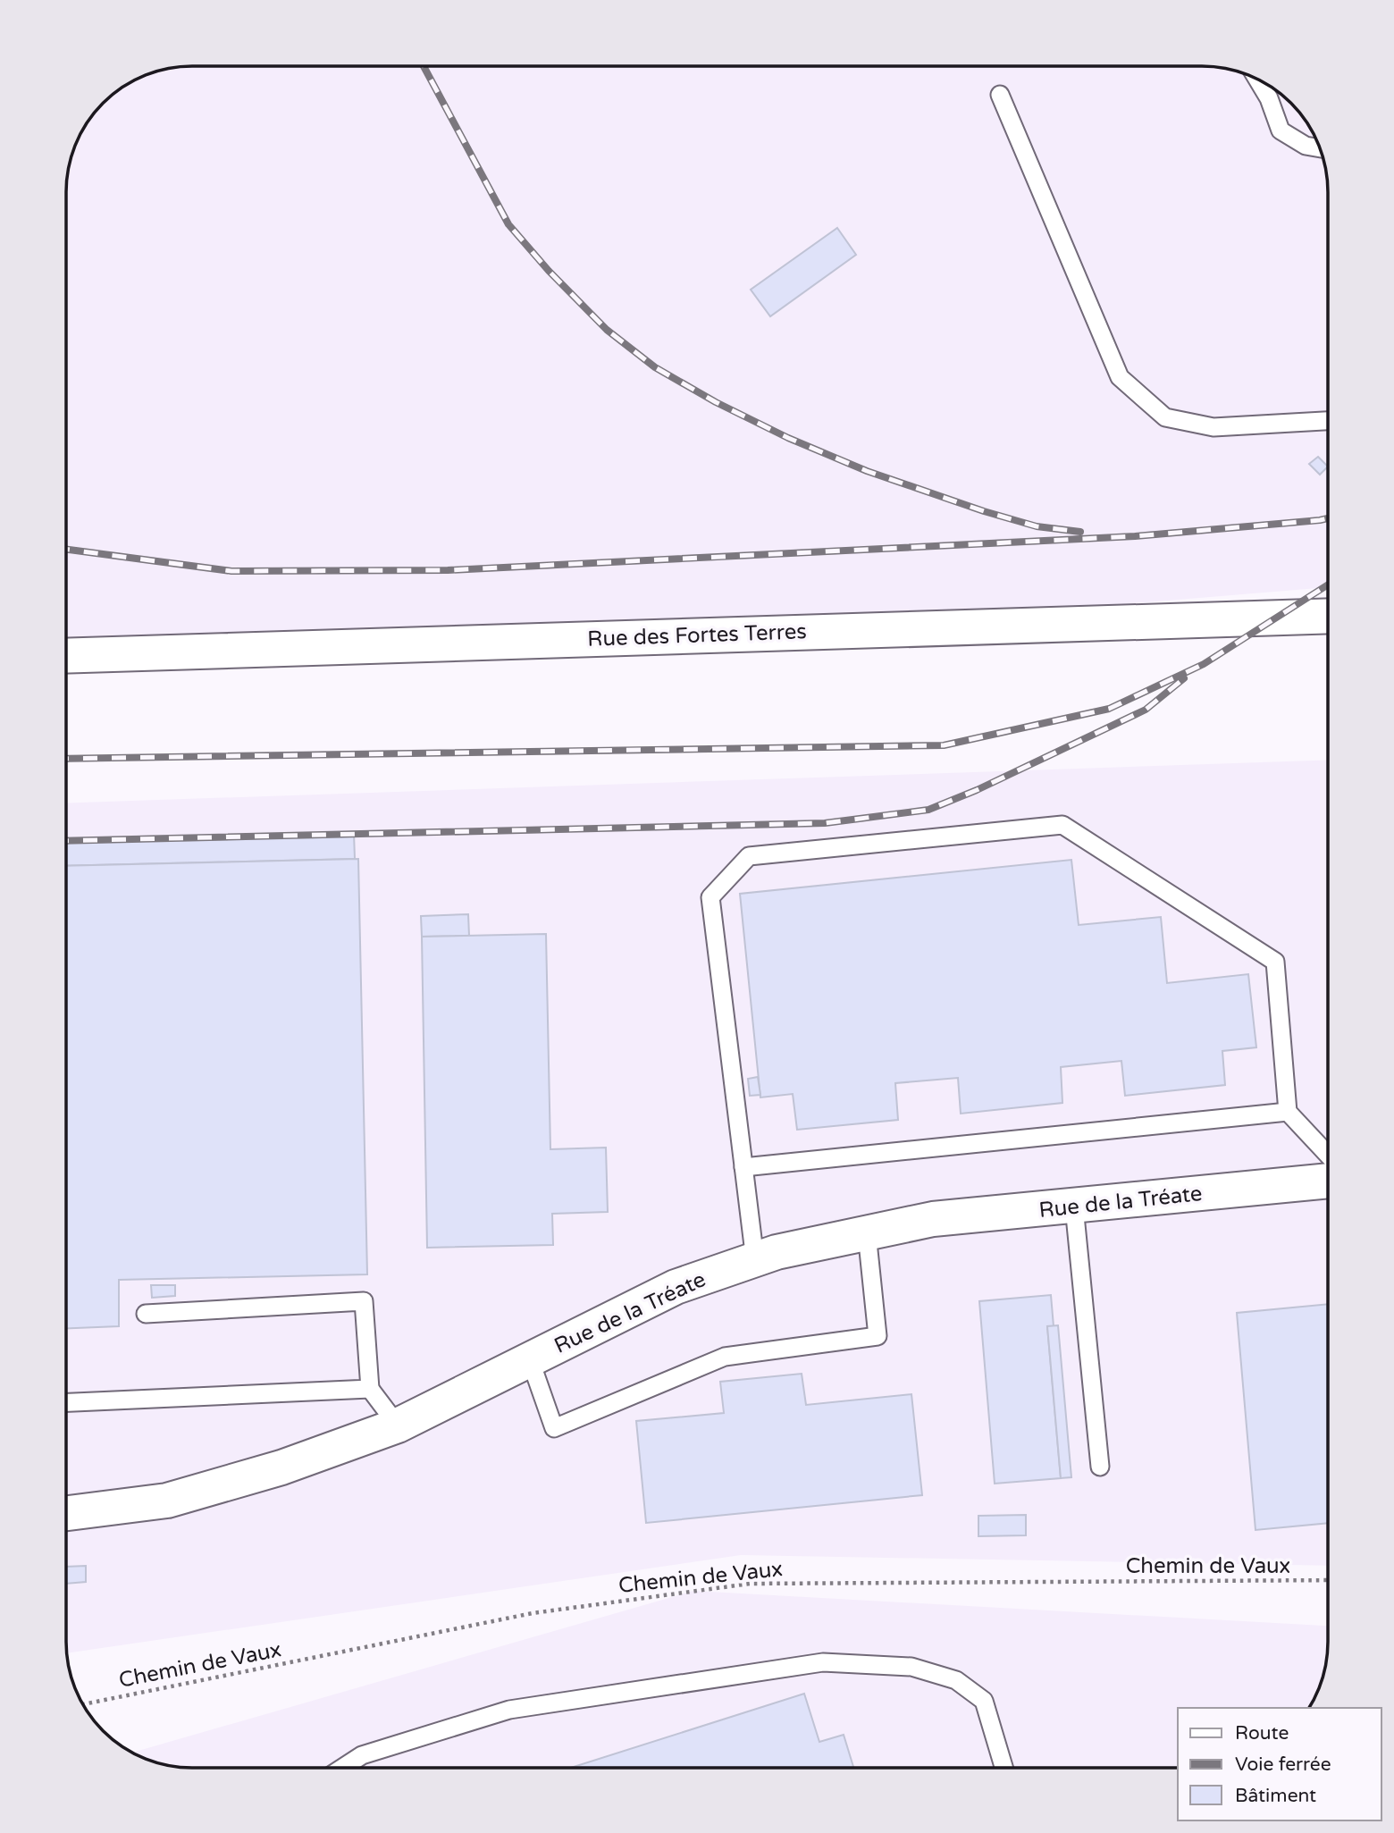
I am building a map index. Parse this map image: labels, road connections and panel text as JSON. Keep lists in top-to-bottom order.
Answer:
{
  "streets": {
    "street": ["Rue des Fortes Terres", "Rue de la Tréate"],
    "path": ["Chemin de Vaux"]
  },
  "legend": ["Route", "Voie ferrée", "Bâtiment"]
}
